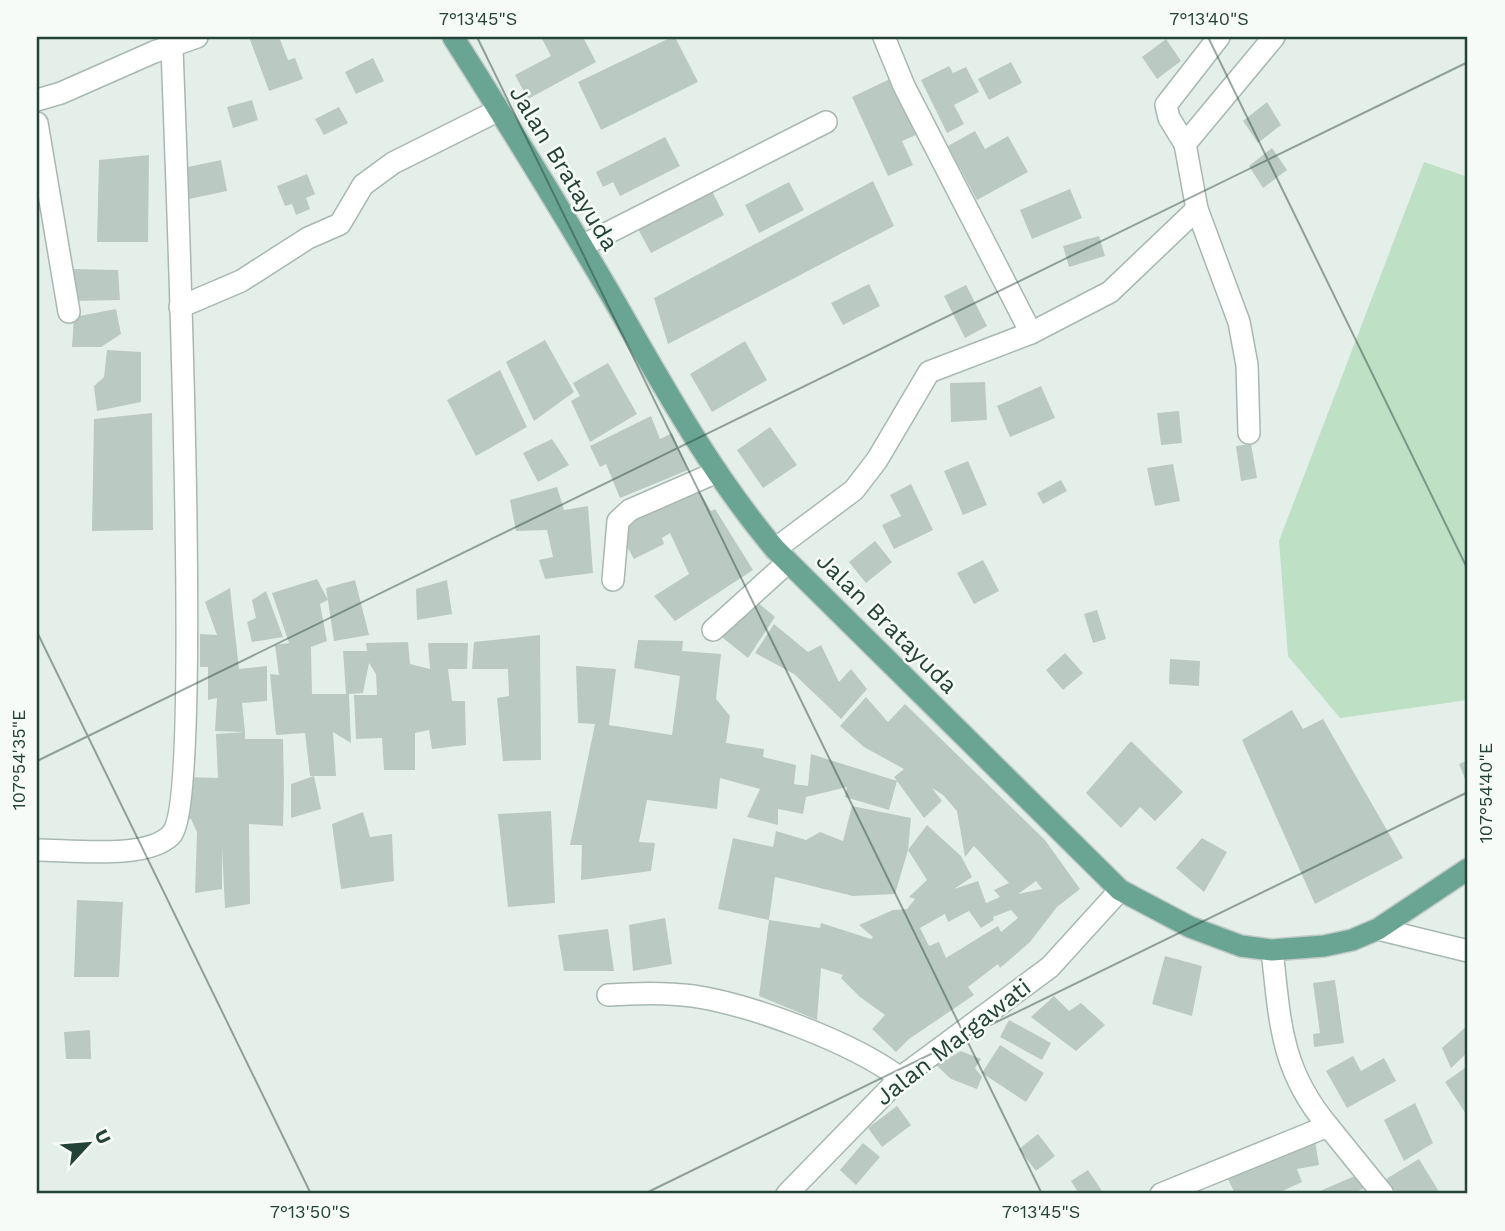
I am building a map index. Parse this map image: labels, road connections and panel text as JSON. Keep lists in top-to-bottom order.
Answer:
{
  "streets": {
    "main road": ["Jalan Bratayuda"],
    "street": ["Jalan Margawati"]
  },
  "crossings": [
    ["Jalan Bratayuda", "Jalan Margawati"]
  ],
  "north": "top right",
  "coordinates": [
    "7°13'45\"S",
    "7°13'40\"S",
    "107°54'35\"E",
    "107°54'40\"E",
    "7°13'50\"S"
  ]
}
